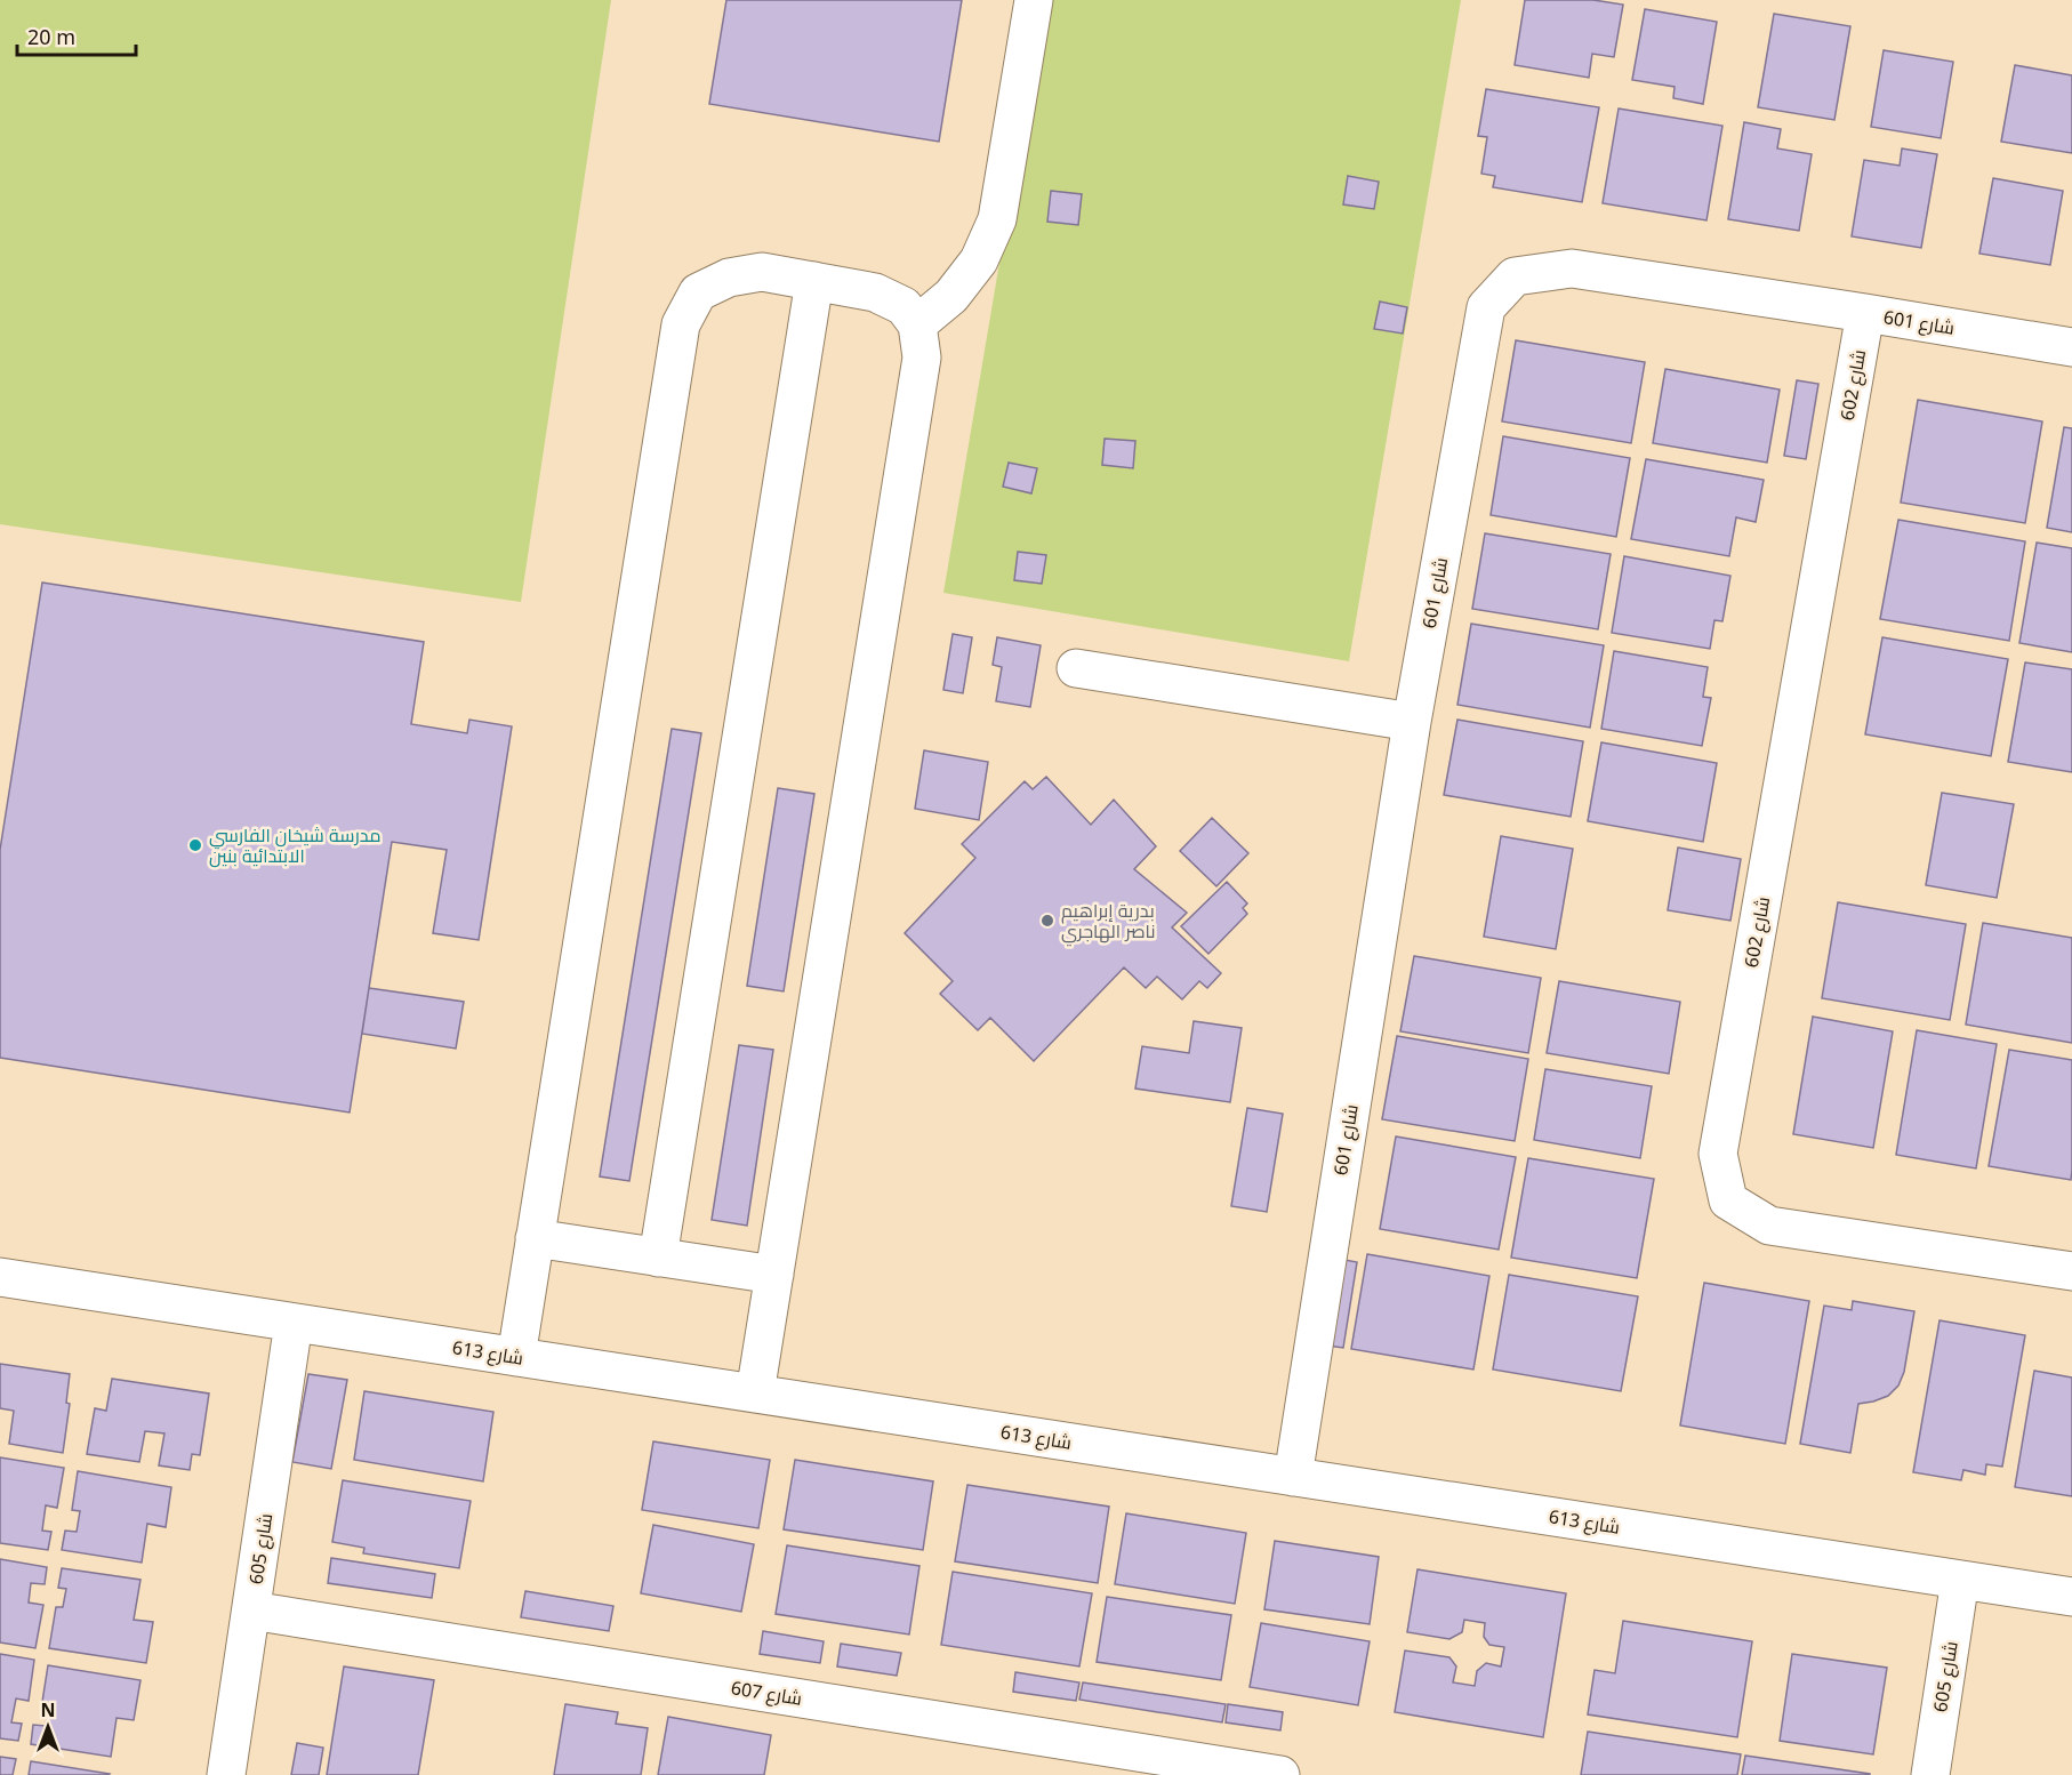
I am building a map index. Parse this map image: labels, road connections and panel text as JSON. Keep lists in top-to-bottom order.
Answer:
{
  "streets": {
    "street": [
      "شارع 601",
      "شارع 602",
      "شارع 613",
      "شارع 605",
      "شارع 607"
    ]
  },
  "crossings": [
    ["شارع 601", "شارع 602"],
    ["شارع 601", "شارع 613"],
    ["شارع 613", "شارع 605"],
    ["شارع 605", "شارع 607"]
  ],
  "places": ["مدرسة شيخان الفارسي الابتدائية بنين", "بدرية إبراهيم ناصر الهاجري"],
  "scale_bar": "20 m",
  "north": "top"
}
